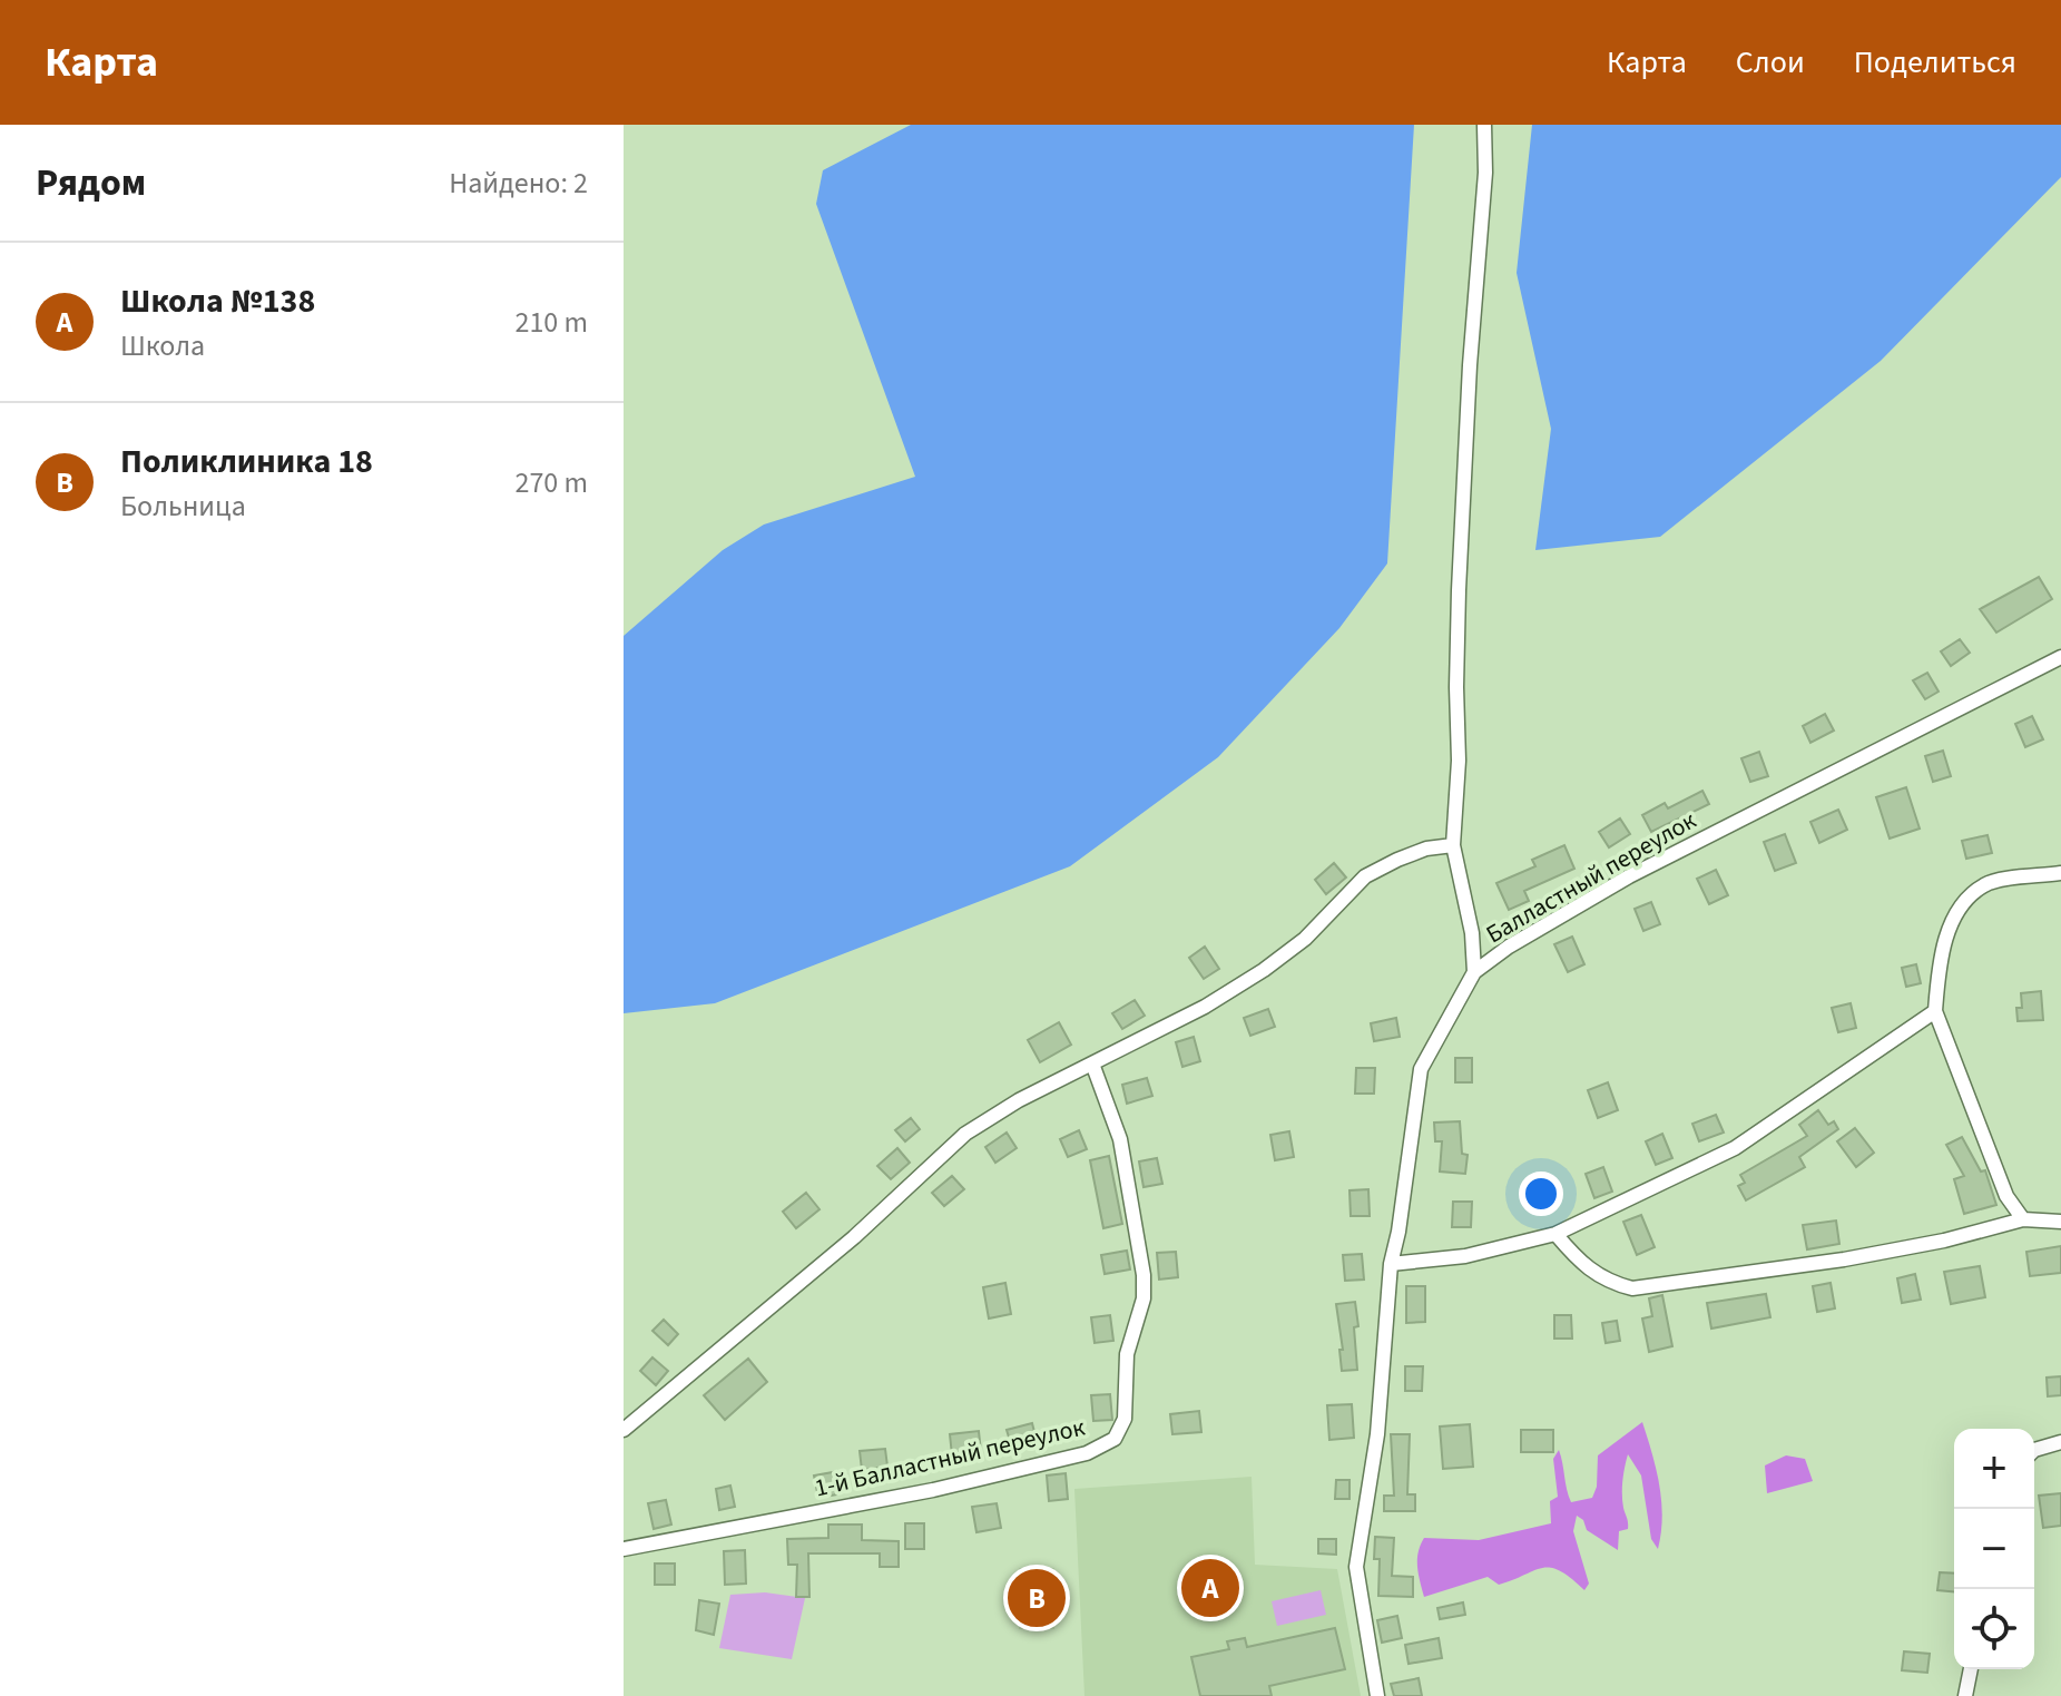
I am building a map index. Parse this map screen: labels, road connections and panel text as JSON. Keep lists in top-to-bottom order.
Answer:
{
  "streets": {
    "street": ["Балластный переулок", "1-й Балластный переулок"]
  },
  "page": {
    "header": "Карта",
    "nav": ["Карта", "Слои", "Поделиться"],
    "heading": ["Рядом", "Найдено: 2"],
    "list": [
      {
        "mark": "A",
        "name": "Школа №138",
        "note": "Школа",
        "value": "210 m"
      },
      {
        "mark": "B",
        "name": "Поликлиника 18",
        "note": "Больница",
        "value": "270 m"
      }
    ],
    "map_buttons": ["+", "−"],
    "pins": ["A", "B"]
  }
}
